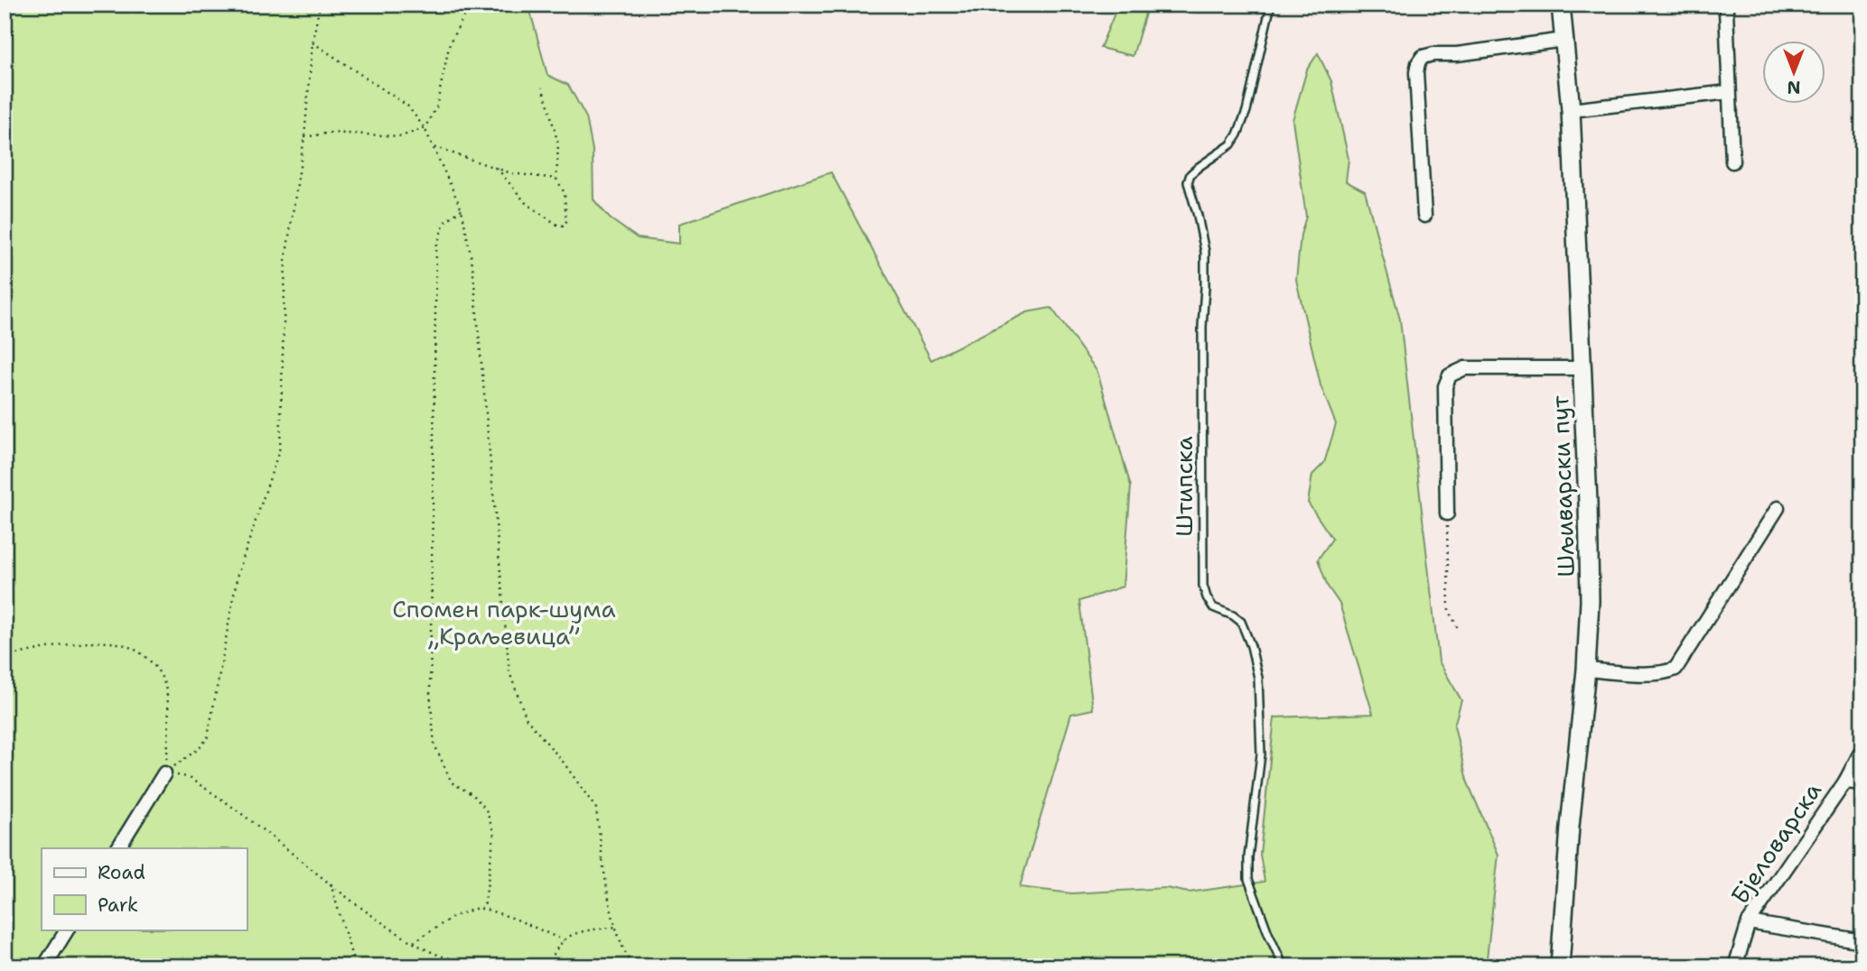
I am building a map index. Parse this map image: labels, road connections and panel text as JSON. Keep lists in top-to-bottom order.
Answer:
{
  "streets": {
    "main road": ["Шљиварски пут"],
    "street": ["Бјеловарска"],
    "lane": ["Штипска"]
  },
  "parks": ["Спомен парк-шума „Краљевица”"],
  "legend": ["Road", "Park"],
  "north": "bottom"
}
